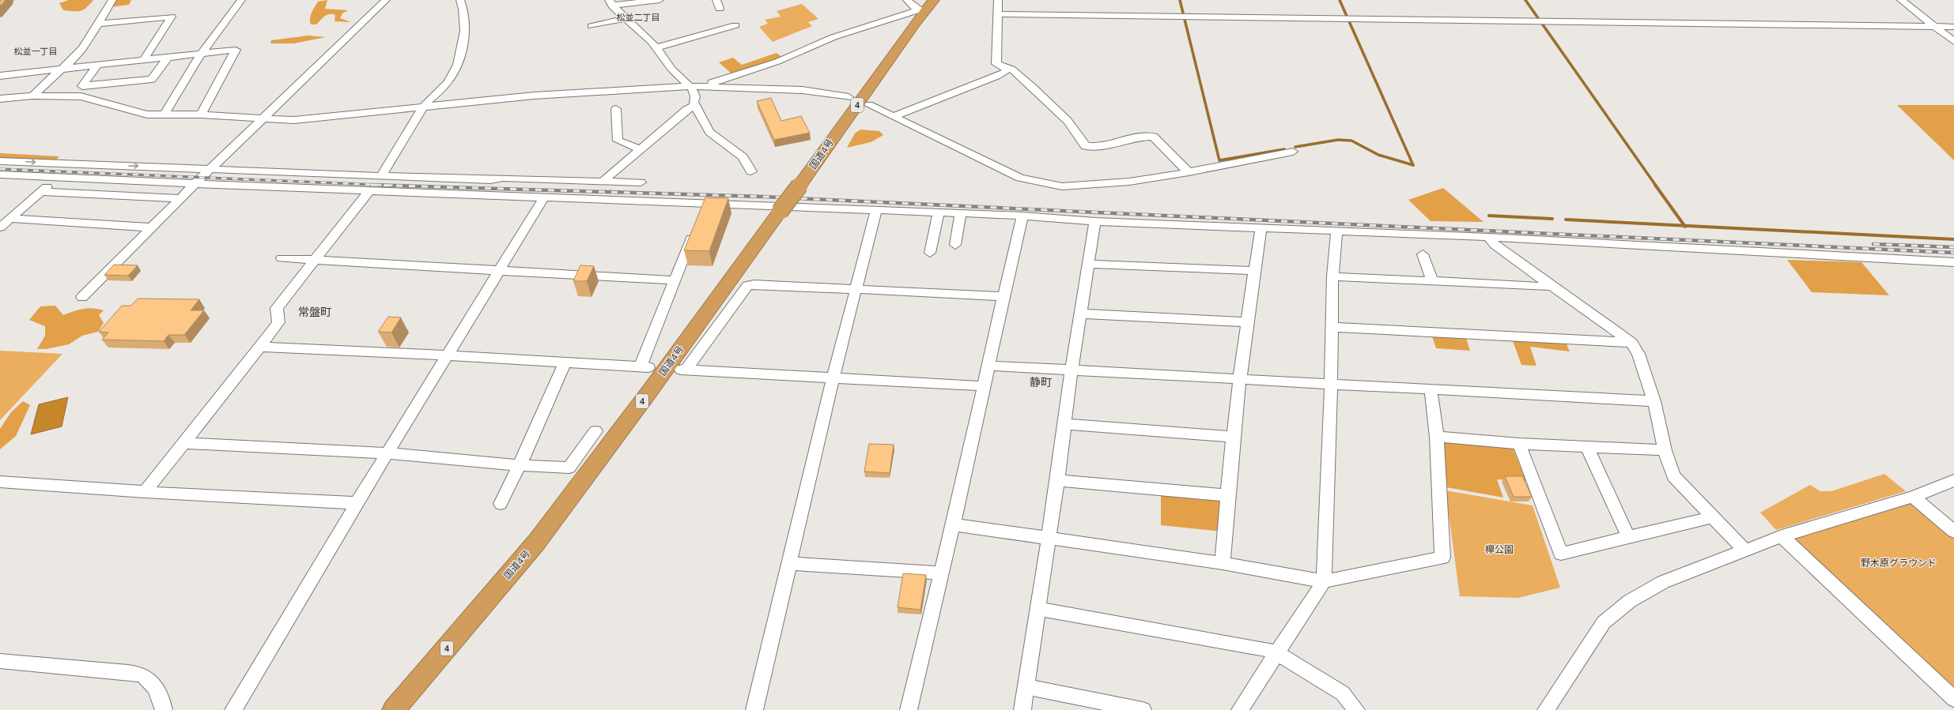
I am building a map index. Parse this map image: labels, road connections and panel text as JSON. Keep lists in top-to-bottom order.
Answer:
{
  "streets": {
    "highway": ["4", "国道4号"]
  },
  "districts": [
    "松並二丁目",
    "松並一丁目",
    "常盤町",
    "静町"
  ],
  "parks": ["欅公園", "野木原グラウンド"]
}
